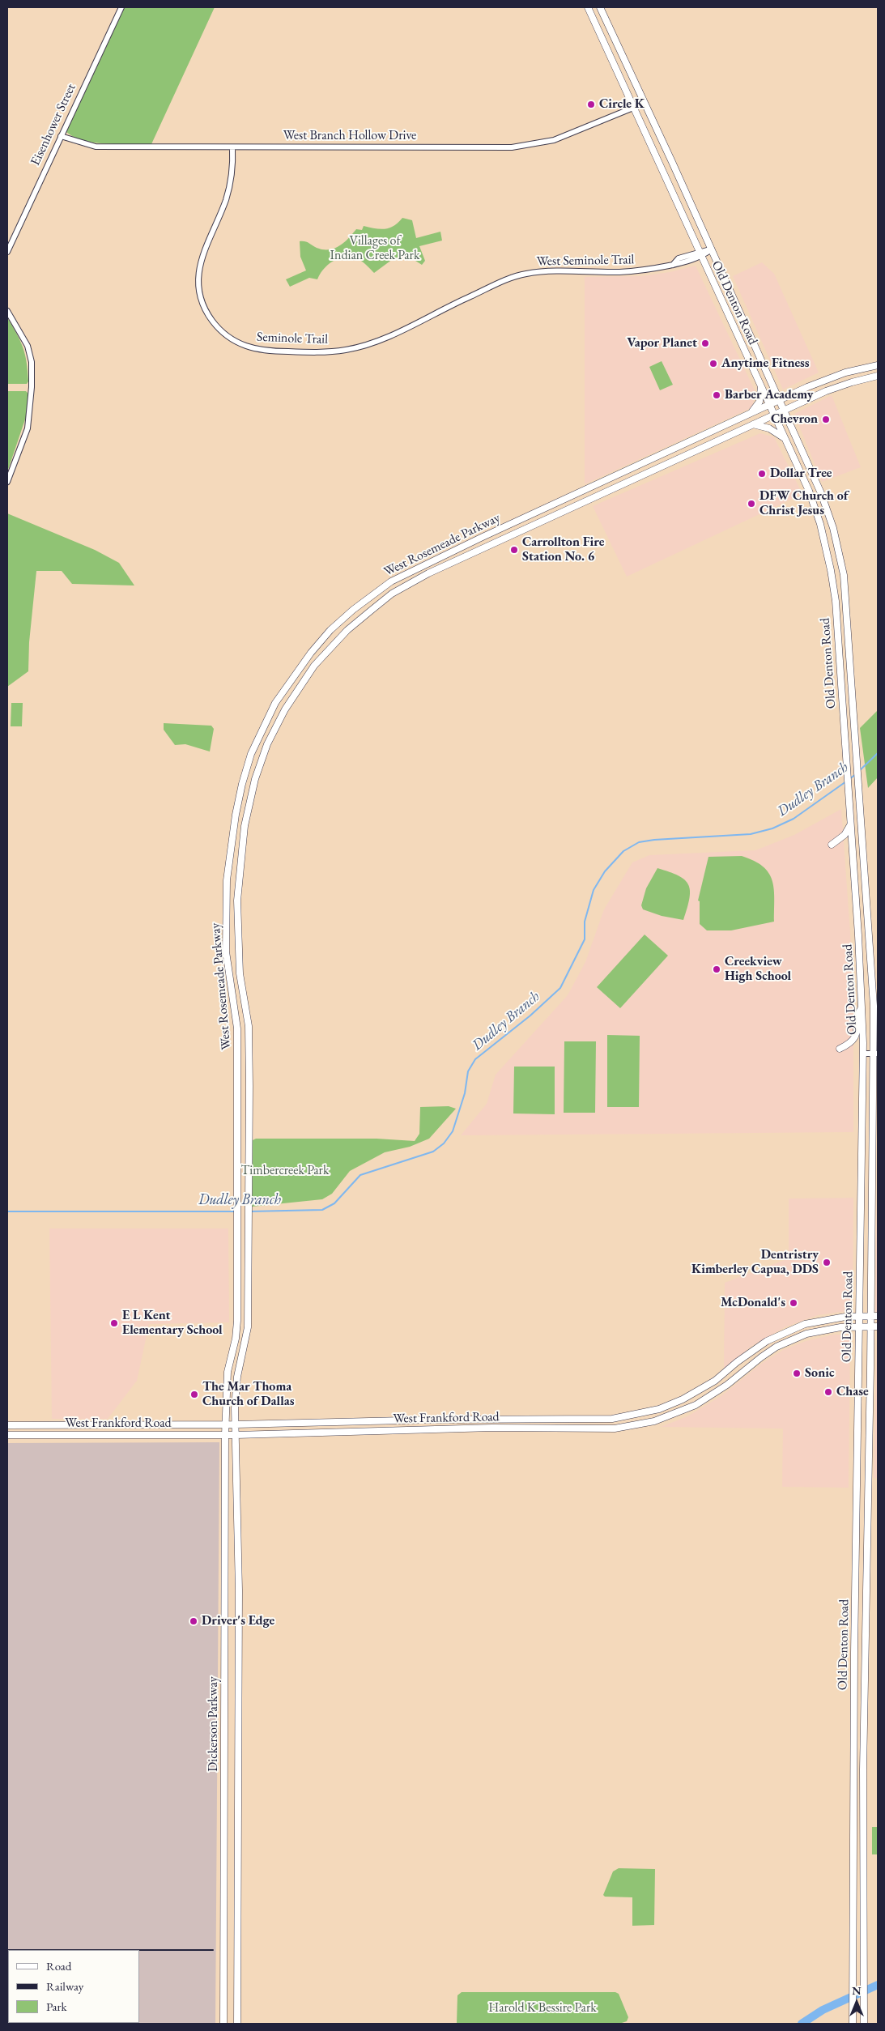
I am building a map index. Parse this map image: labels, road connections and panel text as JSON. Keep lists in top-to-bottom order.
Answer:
{
  "streets": {
    "main road": [
      "Old Denton Road",
      "West Rosemeade Parkway",
      "West Frankford Road",
      "Dickerson Parkway"
    ],
    "street": [
      "Eisenhower Street",
      "West Branch Hollow Drive",
      "West Seminole Trail",
      "Seminole Trail"
    ]
  },
  "crossings": [
    ["Eisenhower Street", "West Branch Hollow Drive"],
    ["West Branch Hollow Drive", "Old Denton Road"],
    ["West Branch Hollow Drive", "Seminole Trail"],
    ["West Seminole Trail", "Old Denton Road"],
    ["West Seminole Trail", "Seminole Trail"],
    ["Old Denton Road", "West Rosemeade Parkway"],
    ["Old Denton Road", "West Frankford Road"],
    ["West Rosemeade Parkway", "West Frankford Road"],
    ["West Rosemeade Parkway", "Dickerson Parkway"],
    ["West Frankford Road", "Dickerson Parkway"]
  ],
  "water": ["Dudley Branch"],
  "parks": ["Villages of Indian Creek Park", "Timbercreek Park", "Harold K Bessire Park"],
  "places": [
    "Circle K",
    "Vapor Planet",
    "Anytime Fitness",
    "Barber Academy",
    "Chevron",
    "Dollar Tree",
    "DFW Church of Christ Jesus",
    "Carrollton Fire Station No. 6",
    "Creekview High School",
    "Dentristry Kimberley Capua, DDS",
    "McDonald's",
    "E L Kent Elementary School",
    "Sonic",
    "Chase",
    "The Mar Thoma Church of Dallas",
    "Driver's Edge"
  ],
  "legend": ["Road", "Railway", "Park"],
  "north": "top"
}
